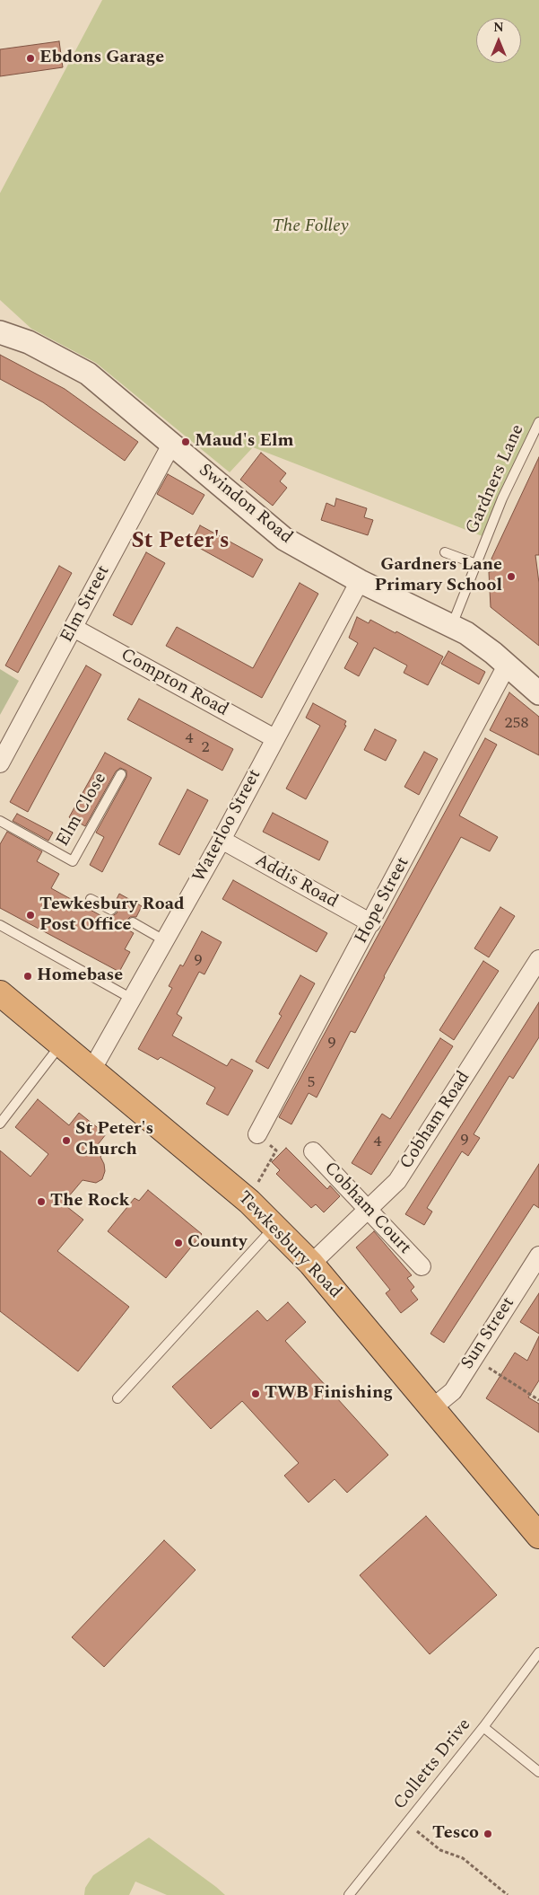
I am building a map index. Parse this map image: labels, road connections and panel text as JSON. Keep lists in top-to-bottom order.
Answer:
{
  "streets": {
    "highway": ["Tewkesbury Road"],
    "street": [
      "Swindon Road",
      "Elm Street",
      "Compton Road",
      "Waterloo Street",
      "Addis Road",
      "Hope Street",
      "Cobham Road",
      "Cobham Court",
      "Sun Street"
    ],
    "lane": ["Gardners Lane", "Elm Close", "Colletts Drive"]
  },
  "crossings": [
    ["Gardners Lane", "Swindon Road"],
    ["Swindon Road", "Elm Street"],
    ["Swindon Road", "Waterloo Street"],
    ["Swindon Road", "Hope Street"],
    ["Elm Street", "Compton Road"],
    ["Compton Road", "Waterloo Street"],
    ["Waterloo Street", "Addis Road"],
    ["Waterloo Street", "Tewkesbury Road"],
    ["Addis Road", "Hope Street"],
    ["Cobham Road", "Cobham Court"],
    ["Cobham Road", "Tewkesbury Road"],
    ["Tewkesbury Road", "Sun Street"]
  ],
  "districts": ["St Peter's"],
  "parks": ["The Folley"],
  "places": [
    "Ebdons Garage",
    "Maud's Elm",
    "Gardners Lane Primary School",
    "Tewkesbury Road Post Office",
    "Homebase",
    "St Peter's Church",
    "The Rock",
    "County",
    "TWB Finishing",
    "Tesco"
  ],
  "house_numbers": [
    "258",
    "4",
    "2",
    "9",
    "9",
    "5",
    "9",
    "4"
  ],
  "north": "top"
}
